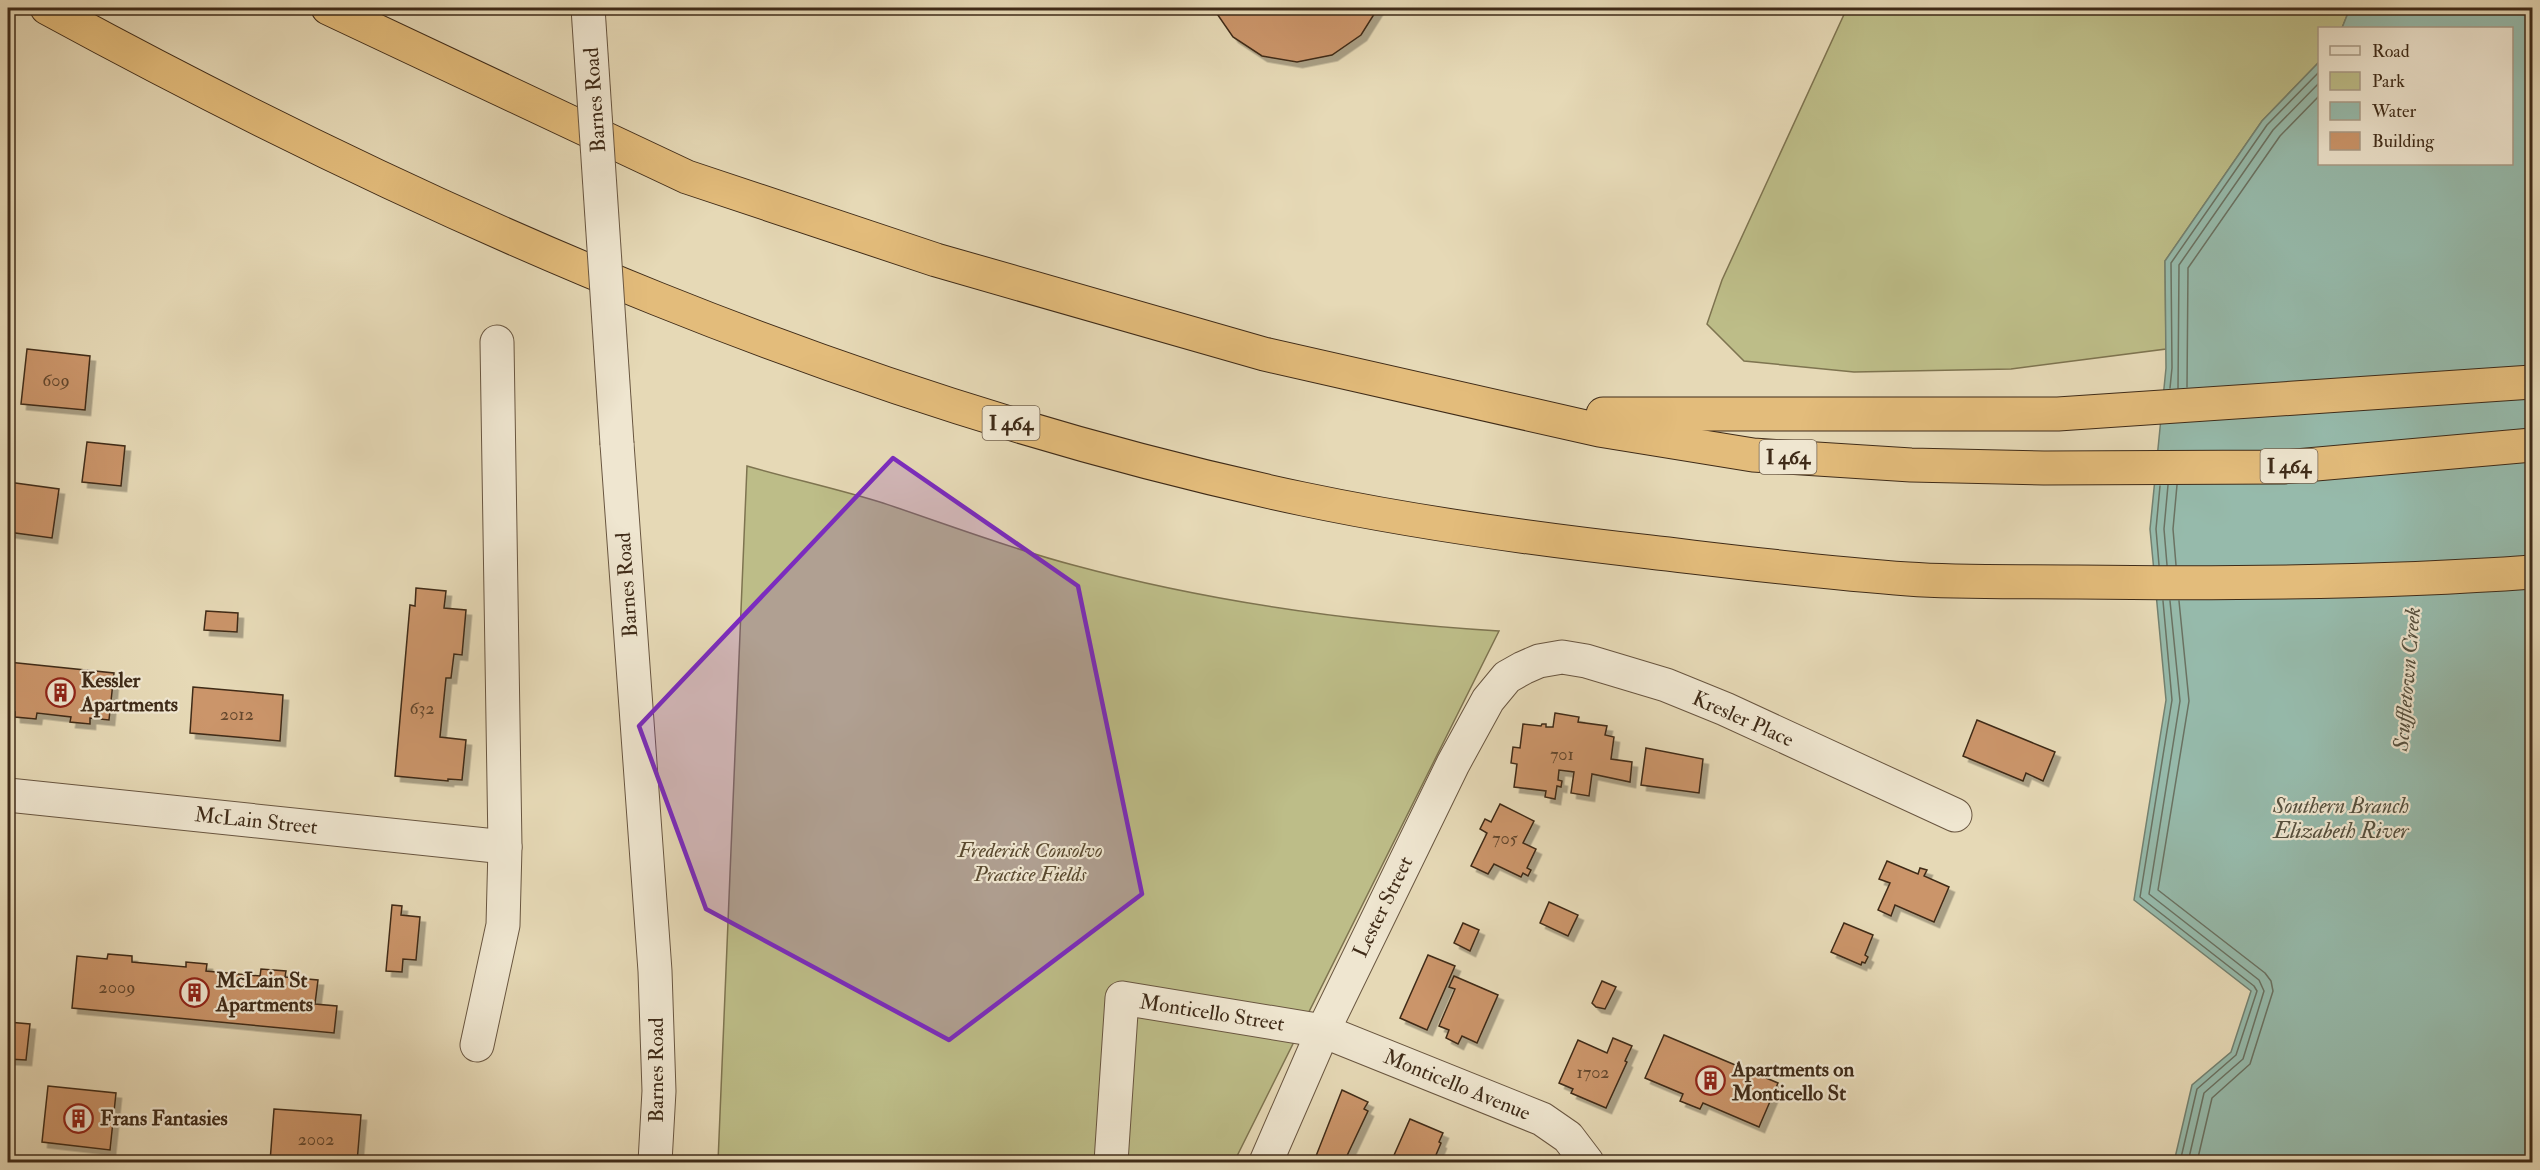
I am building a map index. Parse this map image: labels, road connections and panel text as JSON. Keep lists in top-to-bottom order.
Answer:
{
  "streets": {
    "highway": ["I 464"],
    "street": [
      "Barnes Road",
      "Kresler Place",
      "McLain Street",
      "Lester Street",
      "Monticello Street",
      "Monticello Avenue"
    ]
  },
  "crossings": [
    ["Kresler Place", "Lester Street"],
    ["Lester Street", "Monticello Street"],
    ["Lester Street", "Monticello Avenue"],
    ["Monticello Street", "Monticello Avenue"]
  ],
  "water": ["Scuffletown Creek", "Southern Branch Elizabeth River"],
  "parks": ["Frederick Consolvo Practice Fields"],
  "places": {
    "building": [
      "Kessler Apartments",
      "McLain St Apartments",
      "Apartments on Monticello St",
      "Frans Fantasies"
    ]
  },
  "house_numbers": [
    "609",
    "632",
    "2012",
    "701",
    "705",
    "2009",
    "1702",
    "2002"
  ],
  "legend": [
    "Road",
    "Park",
    "Water",
    "Building"
  ]
}
